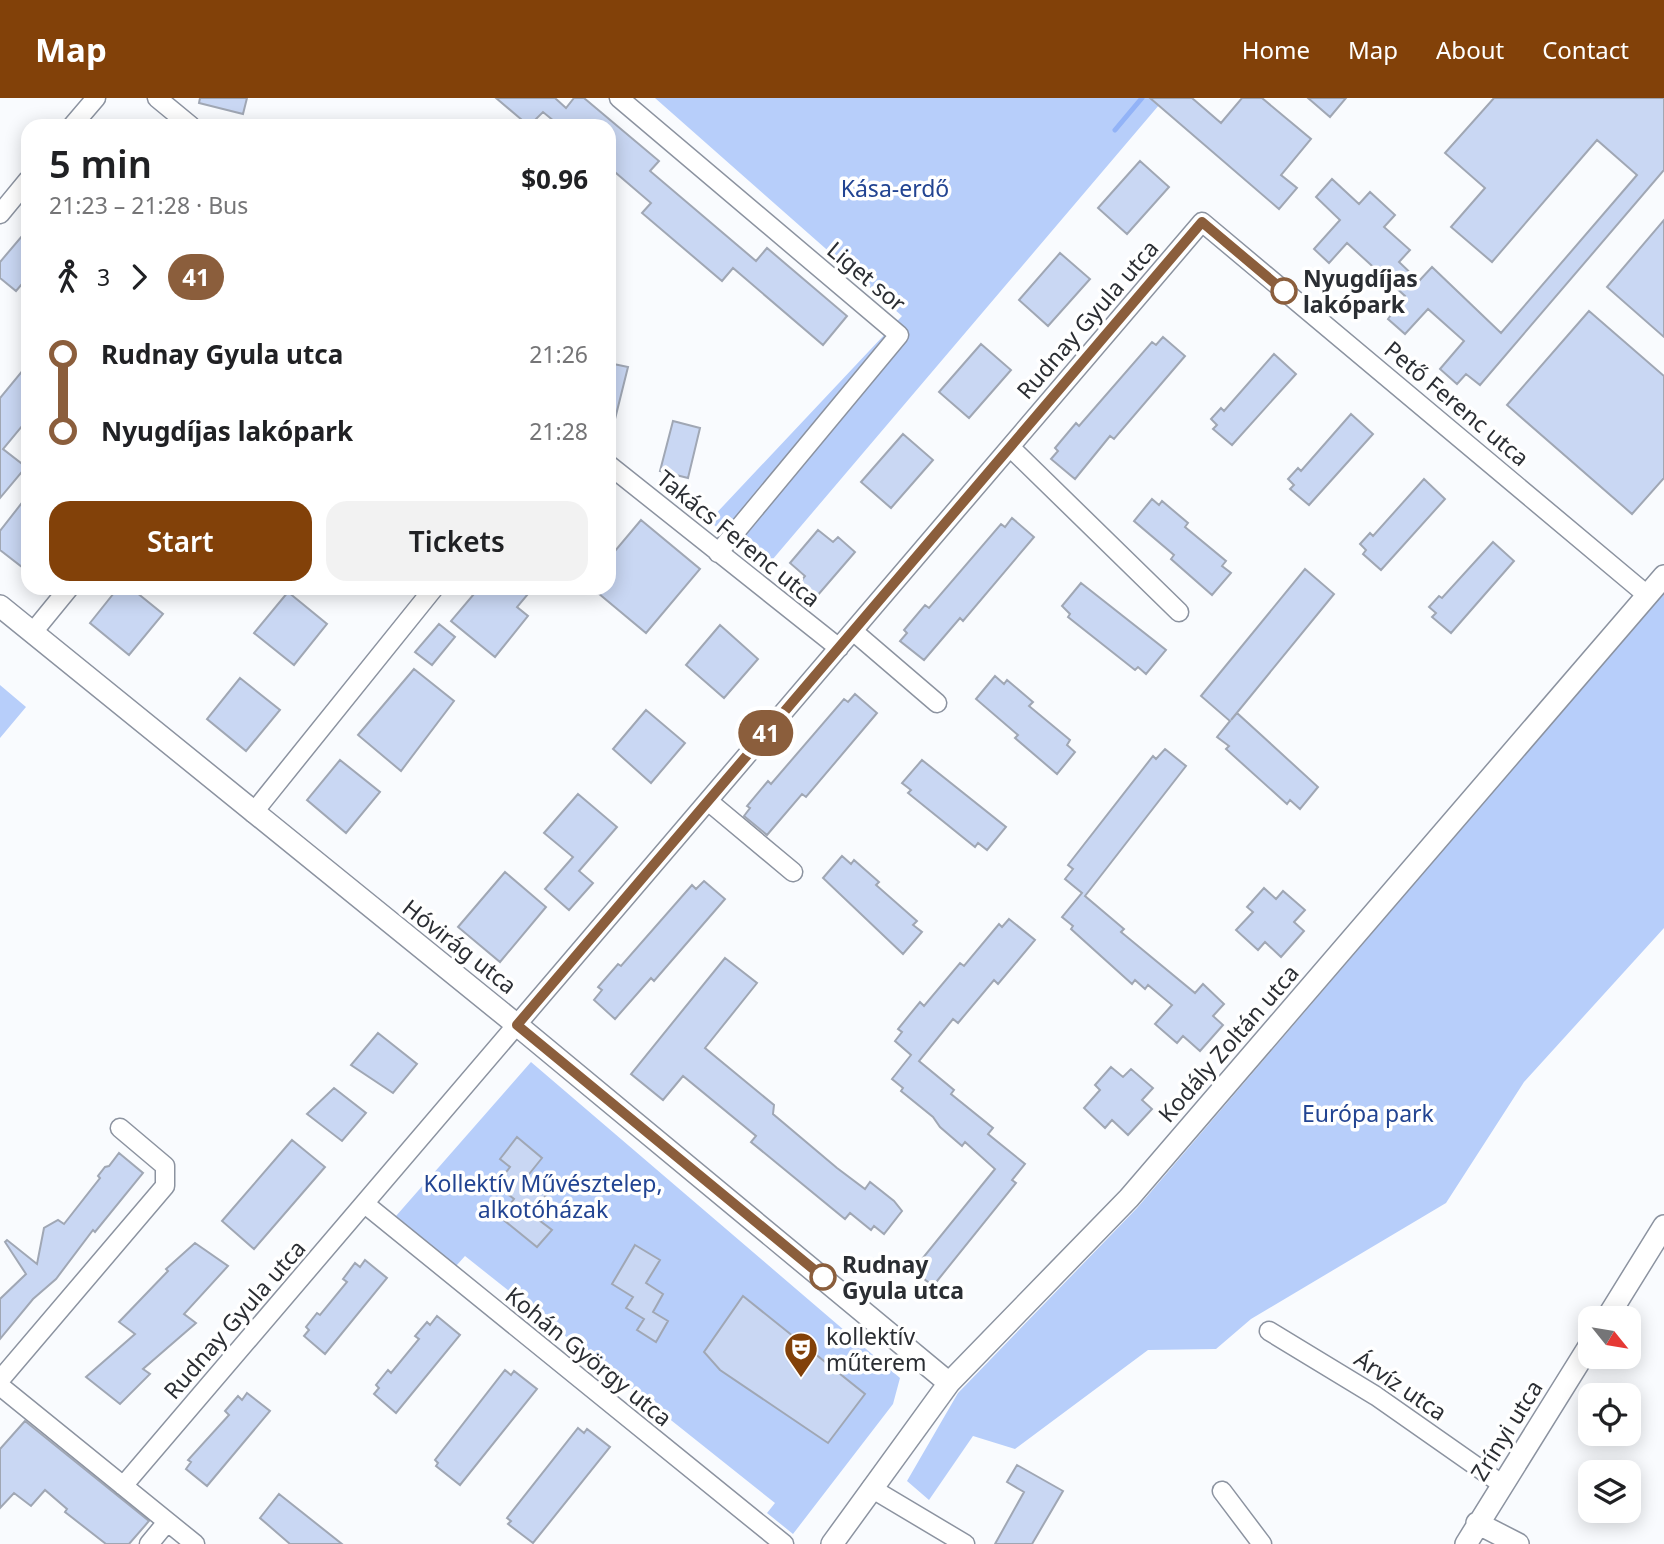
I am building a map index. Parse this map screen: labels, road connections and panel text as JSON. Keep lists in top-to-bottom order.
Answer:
{
  "streets": {
    "street": [
      "Liget sor",
      "Rudnay Gyula utca",
      "Pető Ferenc utca",
      "Takács Ferenc utca",
      "Hóvirág utca",
      "Kodály Zoltán utca",
      "Kohán György utca",
      "Árvíz utca",
      "Zrínyi utca"
    ]
  },
  "crossings": [
    ["Liget sor", "Takács Ferenc utca"],
    ["Rudnay Gyula utca", "Pető Ferenc utca"],
    ["Rudnay Gyula utca", "Takács Ferenc utca"],
    ["Rudnay Gyula utca", "Hóvirág utca"],
    ["Rudnay Gyula utca", "Kohán György utca"],
    ["Pető Ferenc utca", "Kodály Zoltán utca"],
    ["Hóvirág utca", "Kodály Zoltán utca"],
    ["Árvíz utca", "Zrínyi utca"]
  ],
  "parks": ["Kása-erdő", "Európa park", "Kollektív Művésztelep, alkotóházak"],
  "places": {
    "other": ["Nyugdíjas lakópark", "Rudnay Gyula utca"],
    "theatre": ["kollektív műterem"]
  },
  "lines": ["bus line 41"],
  "north": "bottom right",
  "page": {
    "header": "Map",
    "nav": [
      "Home",
      "Map",
      "About",
      "Contact"
    ],
    "on_map": "41",
    "heading": ["5 min", "21:23 – 21:28 · Bus", "$0.96"],
    "legs": ["3", "41"],
    "list": [
      {
        "name": "Rudnay Gyula utca",
        "value": "21:26"
      },
      {
        "name": "Nyugdíjas lakópark",
        "value": "21:28"
      }
    ],
    "buttons": ["Start", "Tickets"]
  }
}
